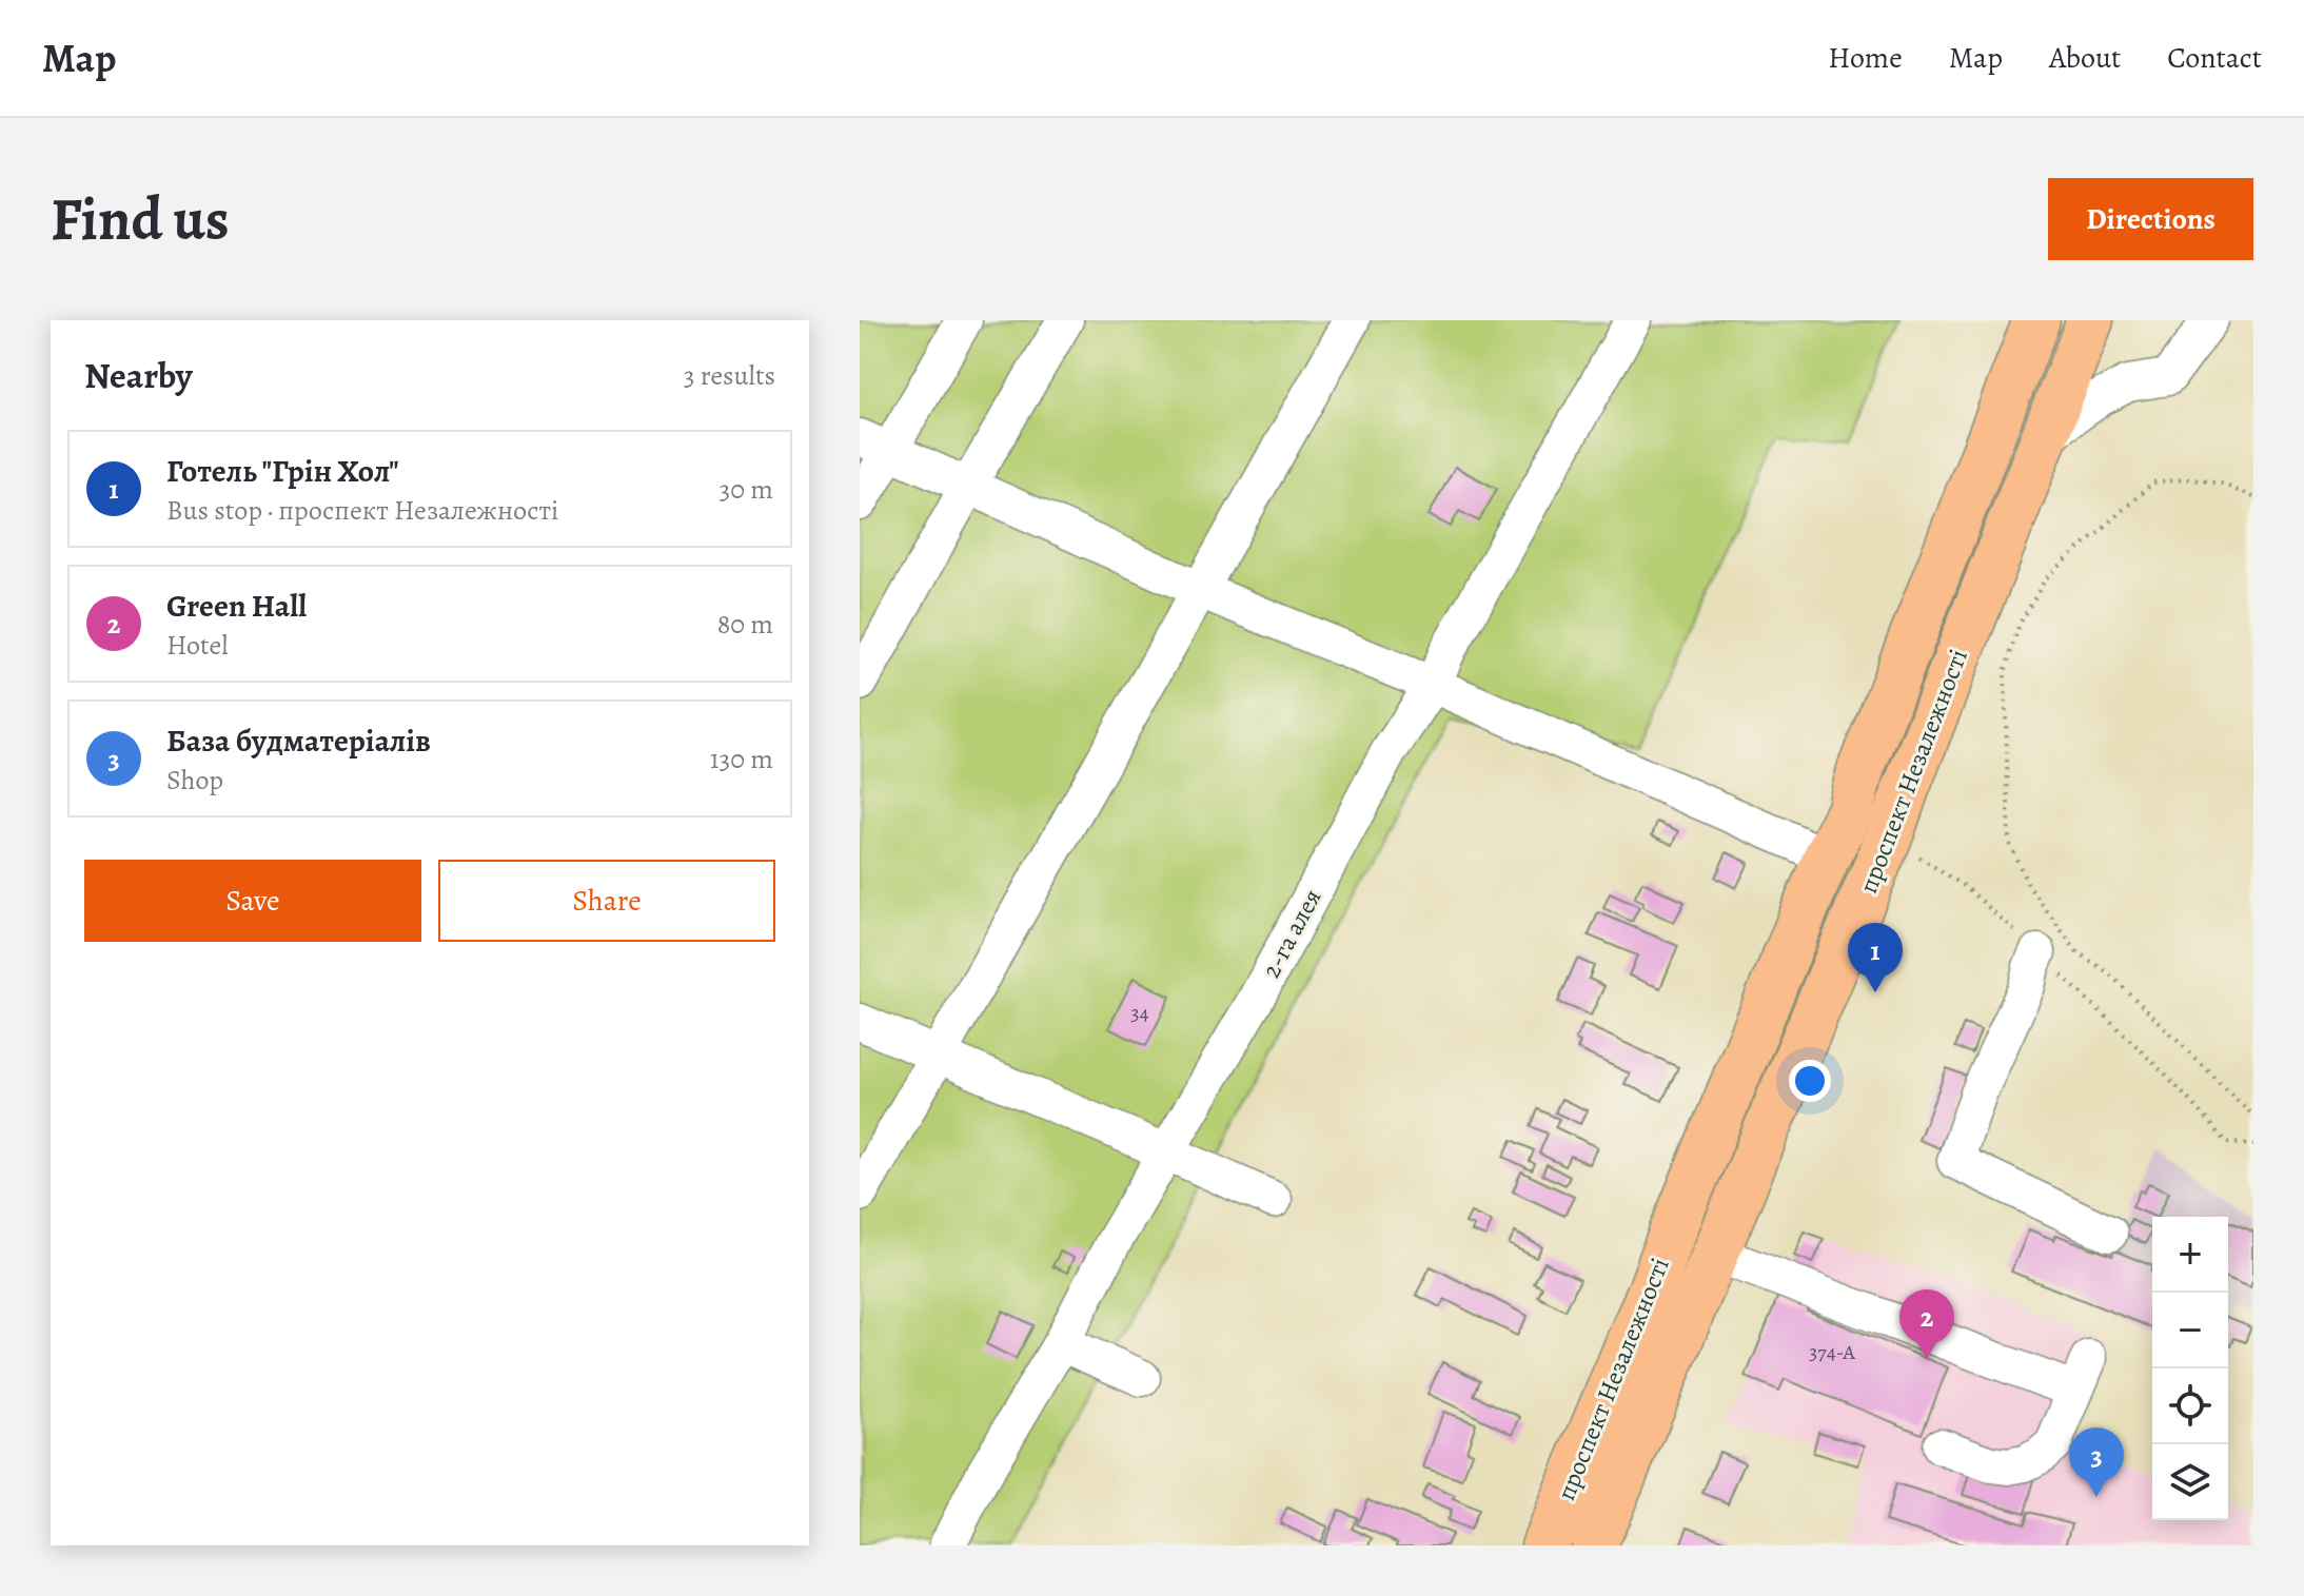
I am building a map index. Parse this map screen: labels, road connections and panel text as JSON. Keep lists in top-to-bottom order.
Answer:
{
  "streets": {
    "main road": ["проспект Незалежності"],
    "street": ["2-га алея"]
  },
  "house_numbers": ["34", "374-А"],
  "page": {
    "header": "Map",
    "nav": [
      "Home",
      "Map",
      "About",
      "Contact"
    ],
    "buttons": [
      "Directions",
      ["Save", "Share"]
    ],
    "title": "Find us",
    "heading": ["Nearby", "3 results"],
    "list": [
      {
        "mark": "1",
        "name": "Готель \"Грін Хол\"",
        "note": "Bus stop · проспект Незалежності",
        "value": "30 m"
      },
      {
        "mark": "2",
        "name": "Green Hall",
        "note": "Hotel",
        "value": "80 m"
      },
      {
        "mark": "3",
        "name": "База будматеріалів",
        "note": "Shop",
        "value": "130 m"
      }
    ],
    "pins": ["1", "2", "3"],
    "map_buttons": ["+", "−"]
  }
}
